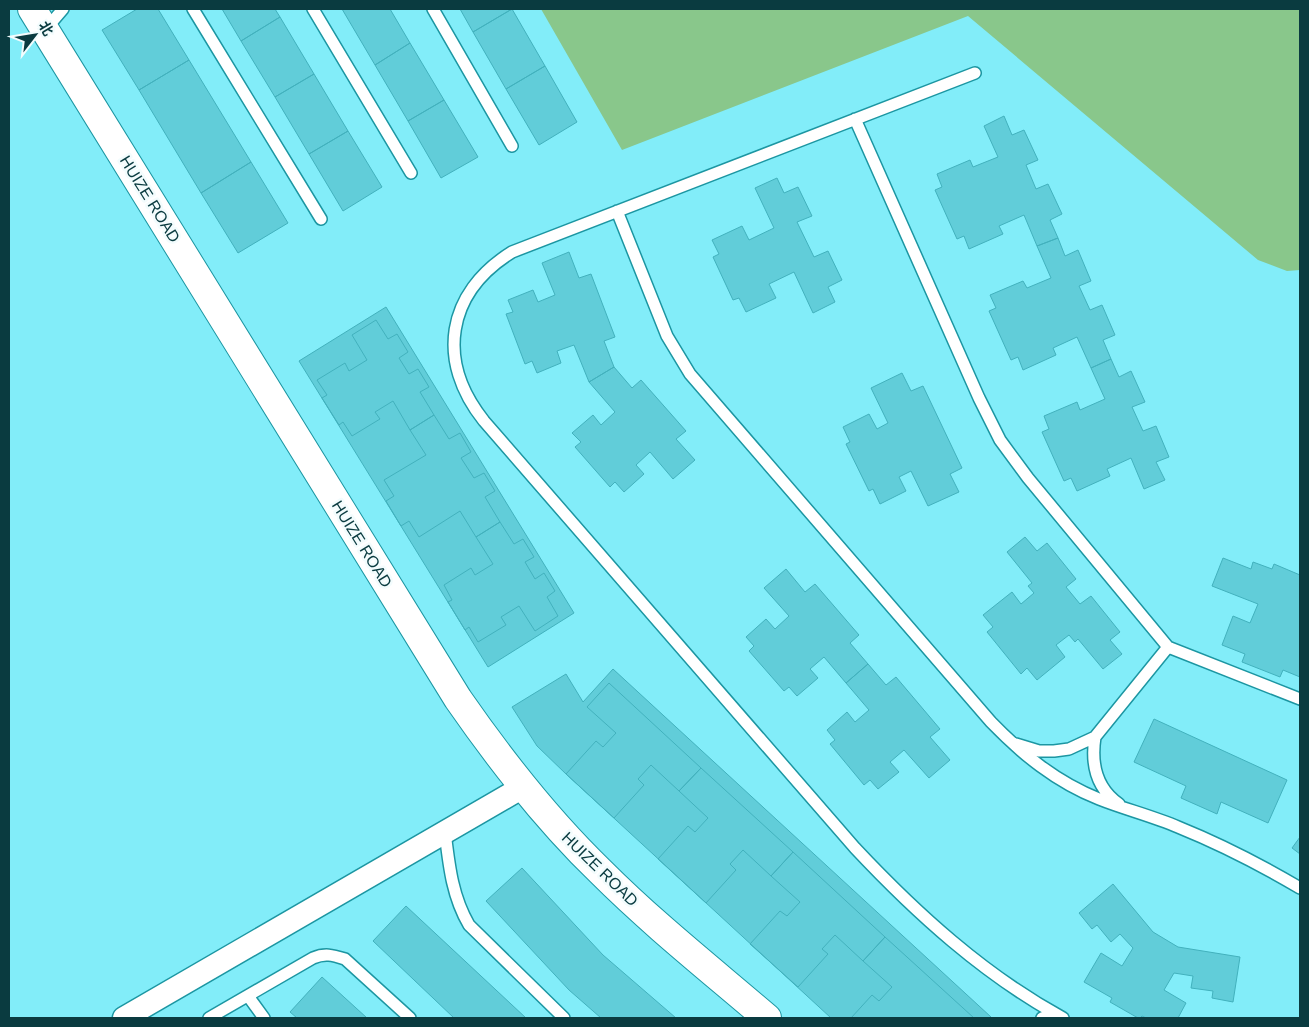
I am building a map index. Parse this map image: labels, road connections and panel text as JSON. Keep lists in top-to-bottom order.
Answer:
{
  "streets": {
    "street": ["HUIZE ROAD"]
  },
  "north": "top right"
}
